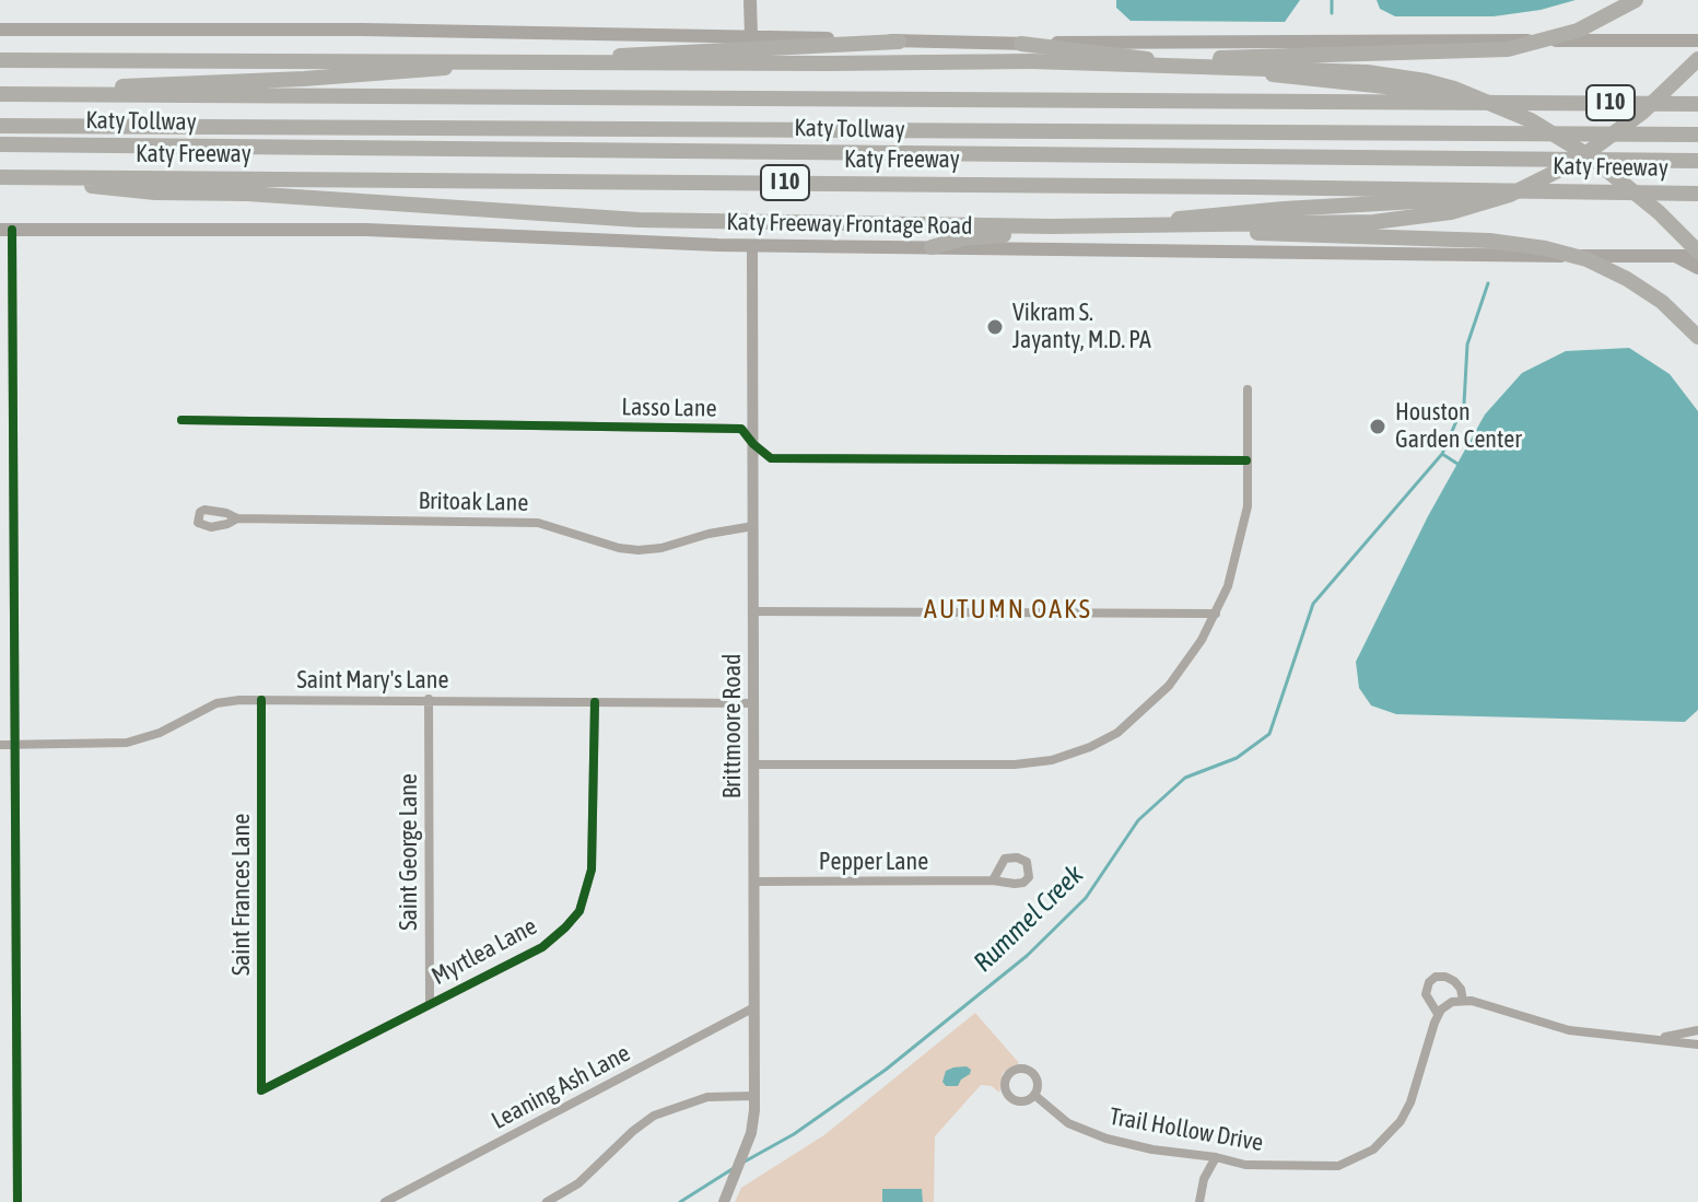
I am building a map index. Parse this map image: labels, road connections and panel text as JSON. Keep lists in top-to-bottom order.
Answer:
{
  "streets": {
    "highway": ["I 10", "Katy Tollway", "Katy Freeway"],
    "main road": ["Katy Freeway Frontage Road"],
    "street": [
      "Lasso Lane",
      "Britoak Lane",
      "Saint Mary's Lane",
      "Brittmoore Road",
      "Saint George Lane",
      "Pepper Lane",
      "Saint Frances Lane",
      "Myrtlea Lane",
      "Leaning Ash Lane",
      "Trail Hollow Drive"
    ]
  },
  "crossings": [
    ["Katy Freeway Frontage Road", "Brittmoore Road"],
    ["Lasso Lane", "Brittmoore Road"],
    ["Britoak Lane", "Brittmoore Road"],
    ["Saint Mary's Lane", "Brittmoore Road"],
    ["Saint Mary's Lane", "Saint George Lane"],
    ["Saint Mary's Lane", "Saint Frances Lane"],
    ["Saint Mary's Lane", "Myrtlea Lane"],
    ["Brittmoore Road", "Pepper Lane"],
    ["Brittmoore Road", "Leaning Ash Lane"],
    ["Saint George Lane", "Myrtlea Lane"],
    ["Saint Frances Lane", "Myrtlea Lane"]
  ],
  "districts": ["AUTUMN OAKS"],
  "water": ["Rummel Creek"],
  "places": ["Vikram S. Jayanty, M.D. PA", "Houston Garden Center"]
}
